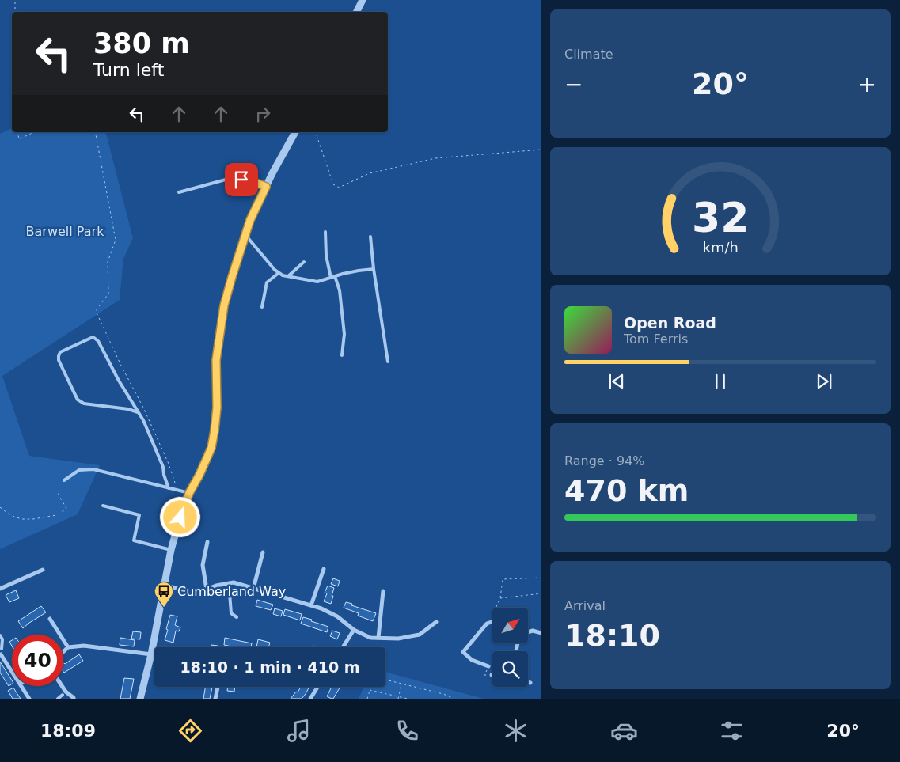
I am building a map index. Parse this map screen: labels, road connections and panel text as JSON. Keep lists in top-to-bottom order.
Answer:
{
  "parks": ["Barwell Park"],
  "places": {
    "bus stop": ["Cumberland Way"]
  },
  "north": "top right",
  "page": {
    "tile": [
      "Climate",
      ["Range · 94%", "470 km"],
      ["Arrival", "18:10"]
    ],
    "turn": ["380 m", "Turn left"],
    "heat": ["−", "20°", "+"],
    "song": ["Open Road", "Tom Ferris"],
    "limit": "40",
    "trip": "18:10 · 1 min · 410 m",
    "tabs": ["18:09", "20°"],
    "gauge": ["32", "km/h"]
  }
}
